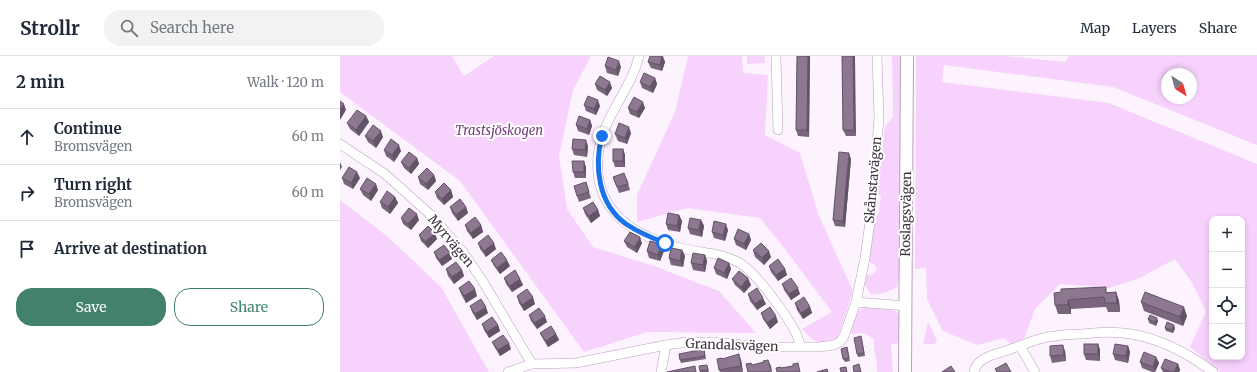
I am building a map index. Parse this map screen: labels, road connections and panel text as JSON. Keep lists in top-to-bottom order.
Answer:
{
  "streets": {
    "main road": ["Roslagsvägen"],
    "street": ["Skånstavägen", "Myrvägen", "Grandalsvägen"]
  },
  "crossings": [
    ["Skånstavägen", "Grandalsvägen"],
    ["Myrvägen", "Grandalsvägen"]
  ],
  "parks": ["Trastsjöskogen"],
  "north": "bottom right",
  "page": {
    "header": "Strollr",
    "search": "Search here",
    "nav": ["Map", "Layers", "Share"],
    "heading": ["2 min", "Walk · 120 m"],
    "list": [
      ["Continue", "Bromsvägen", "60 m"],
      ["Turn right", "Bromsvägen", "60 m"],
      "Arrive at destination"
    ],
    "map_buttons": ["+", "−"],
    "buttons": ["Save", "Share"]
  }
}
